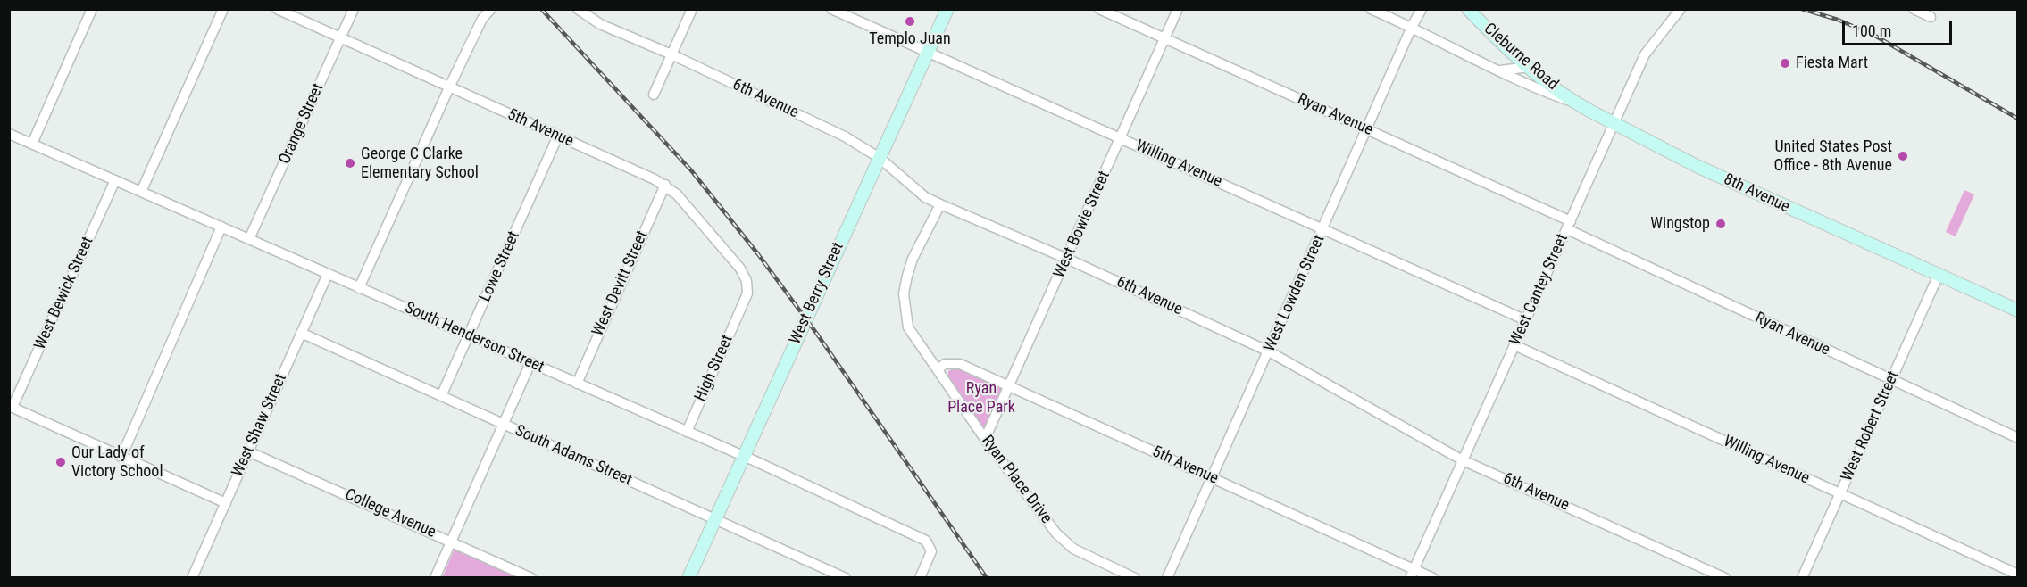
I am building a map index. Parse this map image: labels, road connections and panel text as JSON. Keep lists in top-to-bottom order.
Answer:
{
  "streets": {
    "main road": ["Cleburne Road", "8th Avenue", "West Berry Street"],
    "street": [
      "6th Avenue",
      "Ryan Avenue",
      "Orange Street",
      "5th Avenue",
      "Willing Avenue",
      "West Bowie Street",
      "Lowe Street",
      "West Devitt Street",
      "West Cantey Street",
      "West Bewick Street",
      "West Lowden Street",
      "South Henderson Street",
      "High Street",
      "West Shaw Street",
      "West Robert Street",
      "South Adams Street",
      "Ryan Place Drive",
      "College Avenue"
    ]
  },
  "crossings": [
    ["Cleburne Road", "8th Avenue"],
    ["6th Avenue", "West Bowie Street"],
    ["6th Avenue", "West Cantey Street"],
    ["6th Avenue", "West Berry Street"],
    ["6th Avenue", "West Lowden Street"],
    ["6th Avenue", "Ryan Place Drive"],
    ["Ryan Avenue", "West Bowie Street"],
    ["Ryan Avenue", "West Cantey Street"],
    ["Ryan Avenue", "West Lowden Street"],
    ["Ryan Avenue", "West Robert Street"],
    ["Orange Street", "5th Avenue"],
    ["Orange Street", "South Henderson Street"],
    ["5th Avenue", "West Bowie Street"],
    ["5th Avenue", "Lowe Street"],
    ["5th Avenue", "West Devitt Street"],
    ["5th Avenue", "West Cantey Street"],
    ["5th Avenue", "West Lowden Street"],
    ["5th Avenue", "High Street"],
    ["5th Avenue", "Ryan Place Drive"],
    ["Willing Avenue", "West Bowie Street"],
    ["Willing Avenue", "West Cantey Street"],
    ["Willing Avenue", "West Berry Street"],
    ["Willing Avenue", "West Lowden Street"],
    ["Willing Avenue", "West Robert Street"],
    ["8th Avenue", "West Cantey Street"],
    ["8th Avenue", "West Lowden Street"],
    ["8th Avenue", "West Robert Street"],
    ["West Bowie Street", "Ryan Place Drive"],
    ["Lowe Street", "South Henderson Street"],
    ["Lowe Street", "South Adams Street"],
    ["West Devitt Street", "South Henderson Street"],
    ["West Bewick Street", "South Henderson Street"],
    ["West Berry Street", "South Henderson Street"],
    ["West Berry Street", "South Adams Street"],
    ["South Henderson Street", "High Street"],
    ["South Henderson Street", "West Shaw Street"],
    ["West Shaw Street", "South Adams Street"],
    ["West Shaw Street", "College Avenue"]
  ],
  "parks": ["Ryan Place Park"],
  "places": [
    "Templo Juan",
    "Fiesta Mart",
    "United States Post Office - 8th Avenue",
    "George C Clarke Elementary School",
    "Wingstop",
    "Our Lady of Victory School"
  ],
  "scale_bar": "100 m"
}
